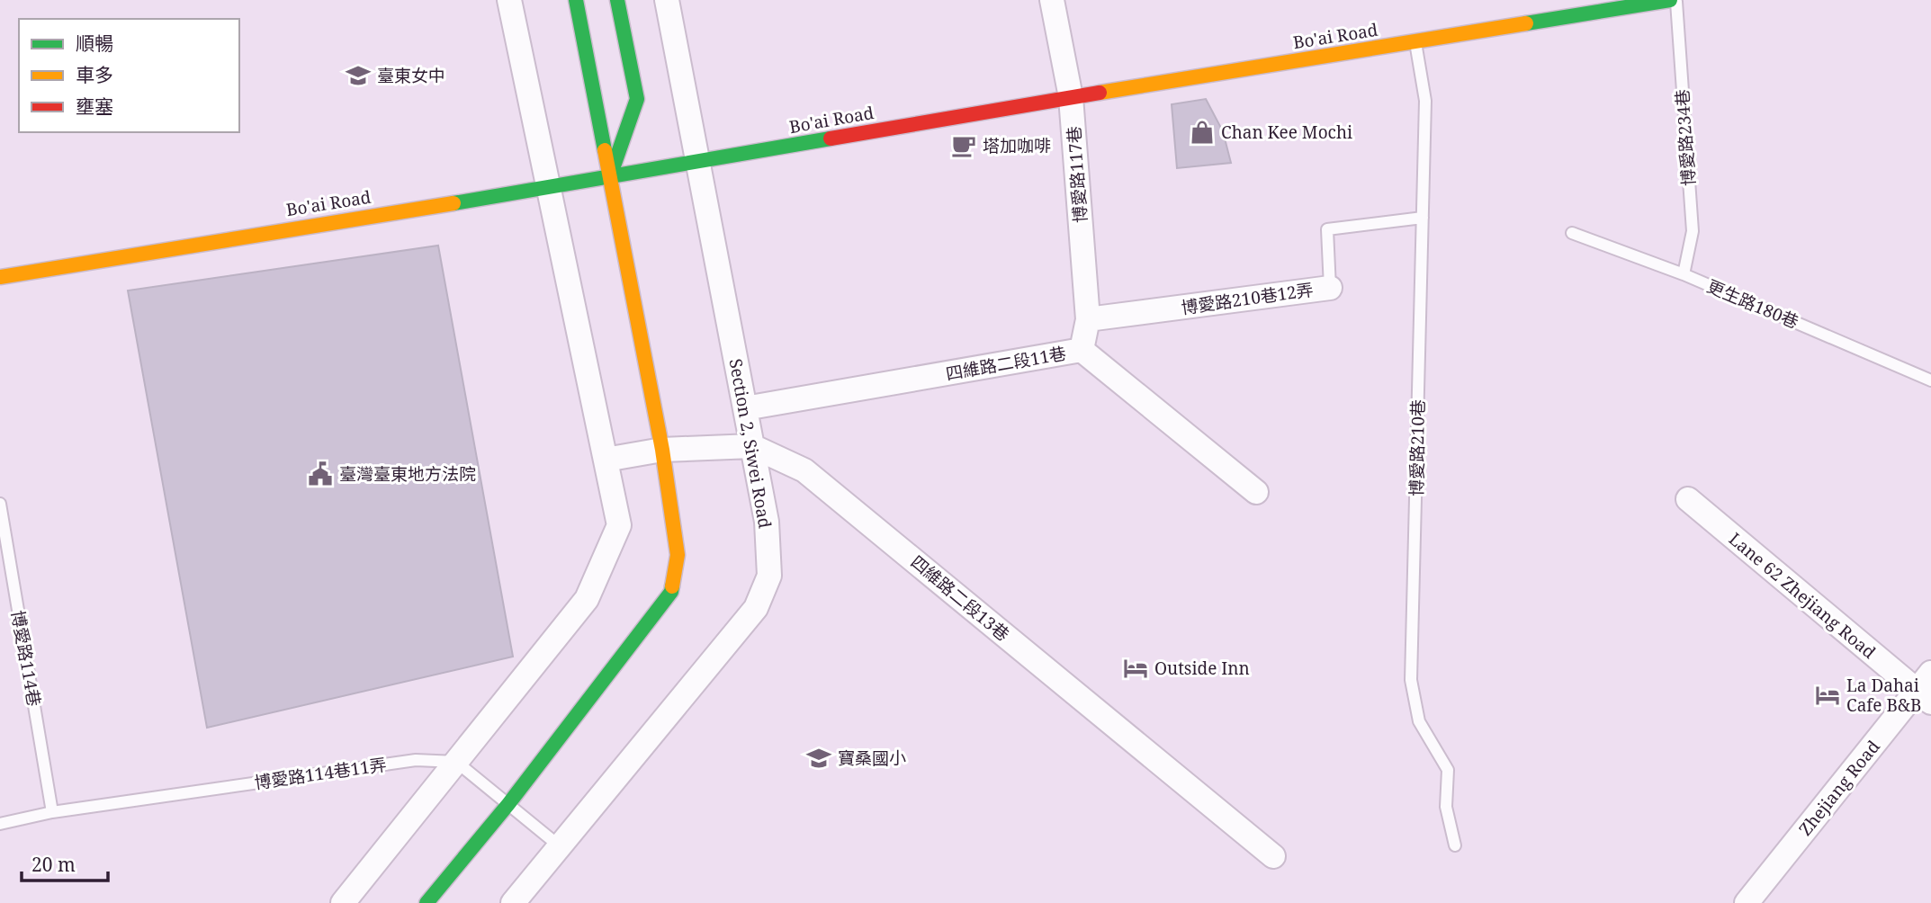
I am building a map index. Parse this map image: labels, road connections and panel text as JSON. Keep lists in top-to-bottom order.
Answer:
{
  "streets": {
    "street": [
      "Bo'ai Road",
      "博愛路117巷",
      "博愛路210巷12弄",
      "四維路二段11巷",
      "Section 2, Siwei Road",
      "Lane 62 Zhejiang Road",
      "四維路二段13巷",
      "Zhejiang Road"
    ],
    "lane": [
      "博愛路234巷",
      "更生路180巷",
      "博愛路210巷",
      "博愛路114巷",
      "博愛路114巷11弄"
    ]
  },
  "crossings": [
    ["Bo'ai Road", "博愛路117巷"],
    ["Bo'ai Road", "Section 2, Siwei Road"],
    ["Bo'ai Road", "博愛路210巷"],
    ["博愛路234巷", "更生路180巷"],
    ["博愛路117巷", "博愛路210巷12弄"],
    ["博愛路117巷", "四維路二段11巷"],
    ["博愛路210巷12弄", "博愛路210巷"],
    ["四維路二段11巷", "Section 2, Siwei Road"],
    ["Section 2, Siwei Road", "四維路二段13巷"],
    ["Lane 62 Zhejiang Road", "Zhejiang Road"],
    ["博愛路114巷", "博愛路114巷11弄"]
  ],
  "places": {
    "school or university": ["臺東女中", "寶桑國小"],
    "shop": ["Chan Kee Mochi"],
    "cafe": ["塔加咖啡"],
    "public building": ["臺灣臺東地方法院"],
    "hotel": ["Outside Inn", "La Dahai Cafe B&B"]
  },
  "legend": ["順暢", "車多", "壅塞"],
  "scale_bar": "20 m"
}
